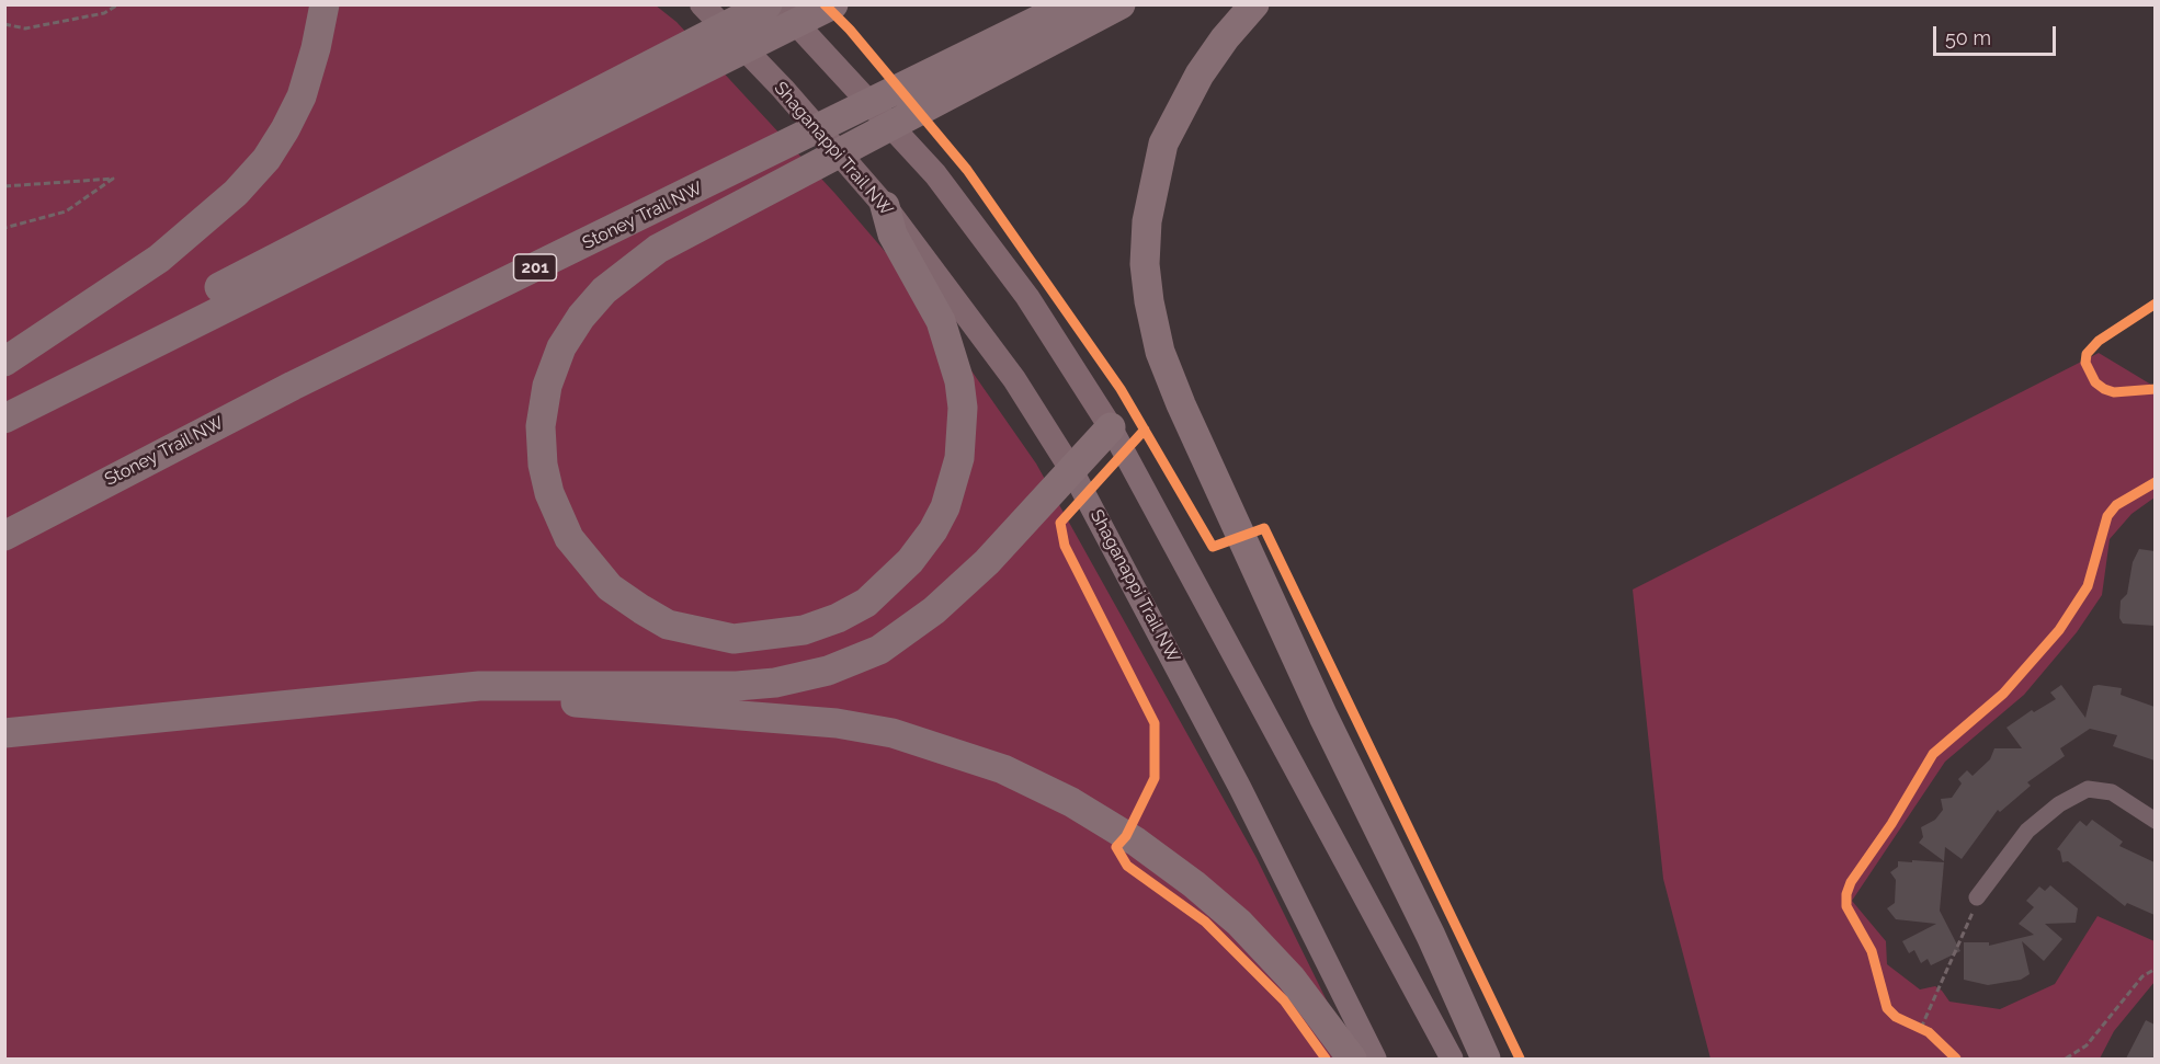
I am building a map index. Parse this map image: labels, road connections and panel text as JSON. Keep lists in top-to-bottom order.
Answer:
{
  "streets": {
    "highway": ["Stoney Trail NW", "201"],
    "main road": ["Shaganappi Trail NW"]
  },
  "scale_bar": "50 m"
}
